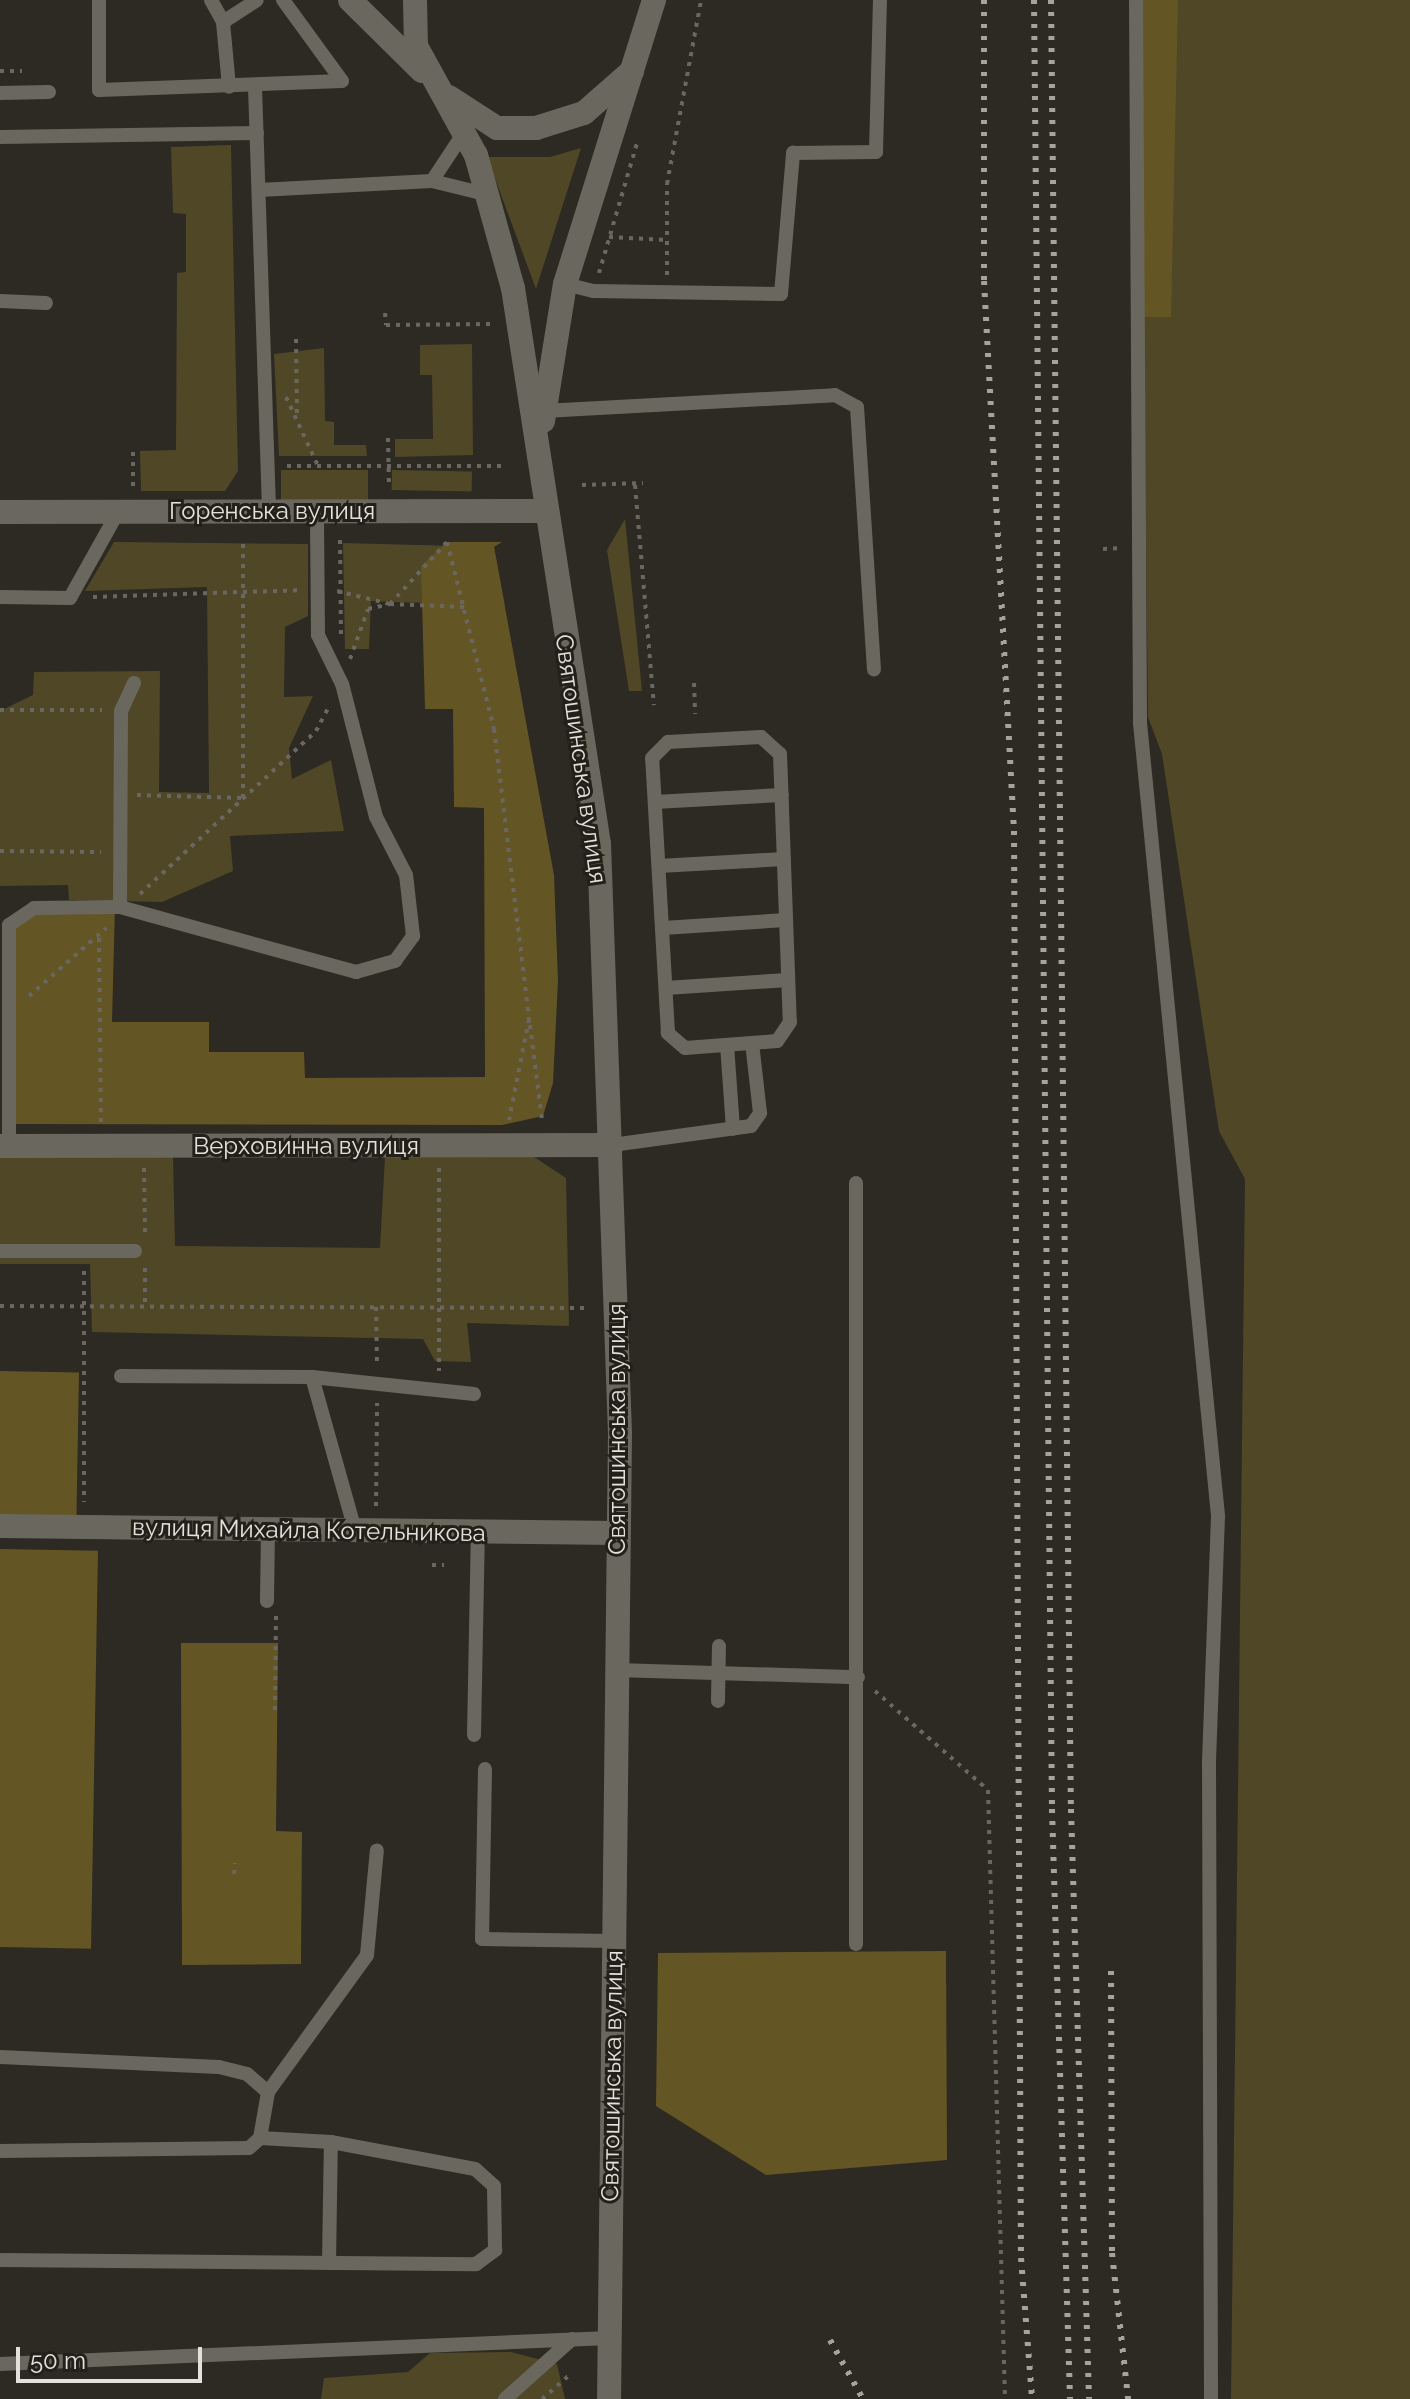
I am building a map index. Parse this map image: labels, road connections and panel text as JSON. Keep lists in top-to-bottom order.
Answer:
{
  "streets": {
    "main road": [
      "Горенська вулиця",
      "Святошинська вулиця",
      "Верховинна вулиця",
      "вулиця Михайла Котельникова"
    ]
  },
  "crossings": [
    ["Горенська вулиця", "Святошинська вулиця"],
    ["Святошинська вулиця", "Верховинна вулиця"],
    ["Святошинська вулиця", "вулиця Михайла Котельникова"]
  ],
  "scale_bar": "50 m"
}
